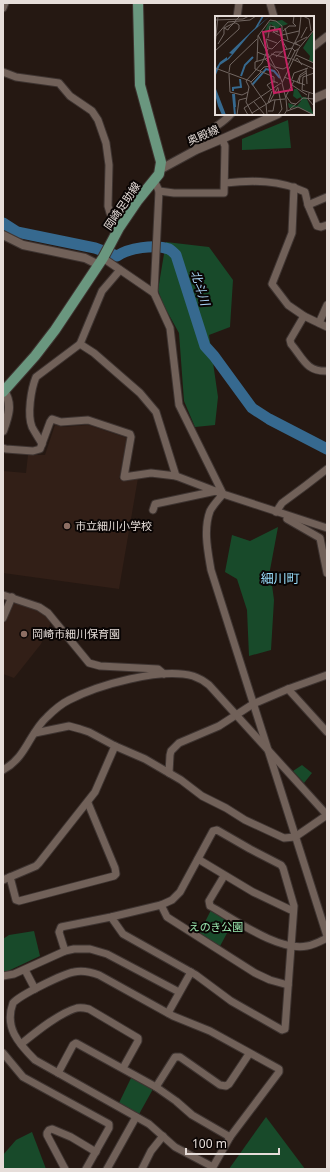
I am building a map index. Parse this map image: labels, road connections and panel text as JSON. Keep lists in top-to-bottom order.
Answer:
{
  "streets": {
    "main road": ["岡崎足助線"],
    "street": ["奥殿線"]
  },
  "crossings": [
    ["奥殿線", "岡崎足助線"]
  ],
  "districts": ["細川町"],
  "water": ["北斗川"],
  "parks": ["えのき公園"],
  "places": ["市立細川小学校", "岡崎市細川保育園"],
  "scale_bar": "100 m"
}
